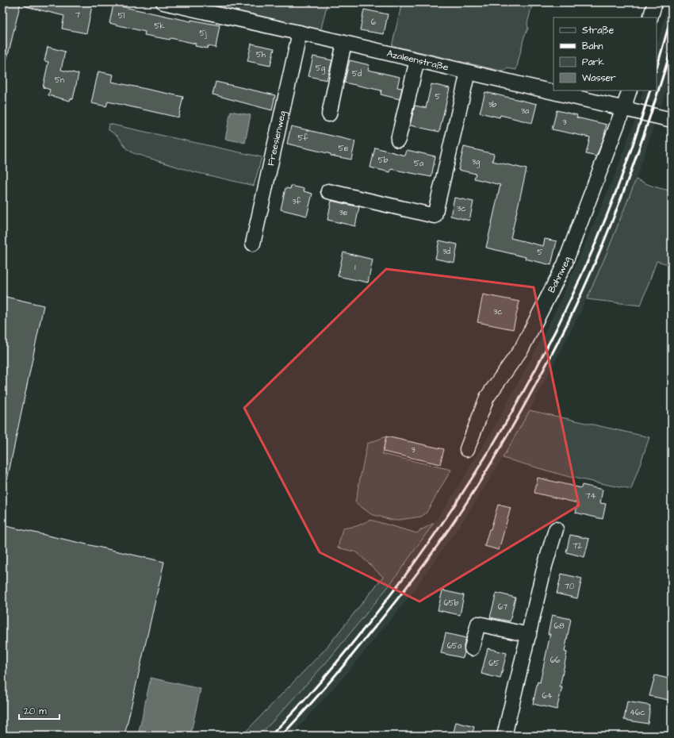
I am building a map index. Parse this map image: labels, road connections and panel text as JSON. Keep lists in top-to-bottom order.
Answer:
{
  "streets": {
    "street": ["Azaleenstraße", "Freesienweg", "Bahnweg"]
  },
  "crossings": [
    ["Azaleenstraße", "Freesienweg"],
    ["Azaleenstraße", "Bahnweg"]
  ],
  "house_numbers": [
    "7",
    "5l",
    "6",
    "5k",
    "5j",
    "5h",
    "5g",
    "5d",
    "5n",
    "5",
    "3b",
    "3a",
    "3",
    "5f",
    "5e",
    "5b",
    "3g",
    "5a",
    "3f",
    "3c",
    "3e",
    "3d",
    "5",
    "1",
    "3c",
    "3",
    "74",
    "72",
    "70",
    "65b",
    "67",
    "68",
    "65a",
    "66",
    "65",
    "64",
    "46c"
  ],
  "legend": [
    "Straße",
    "Bahn",
    "Park",
    "Wasser"
  ],
  "scale_bar": "20 m"
}
